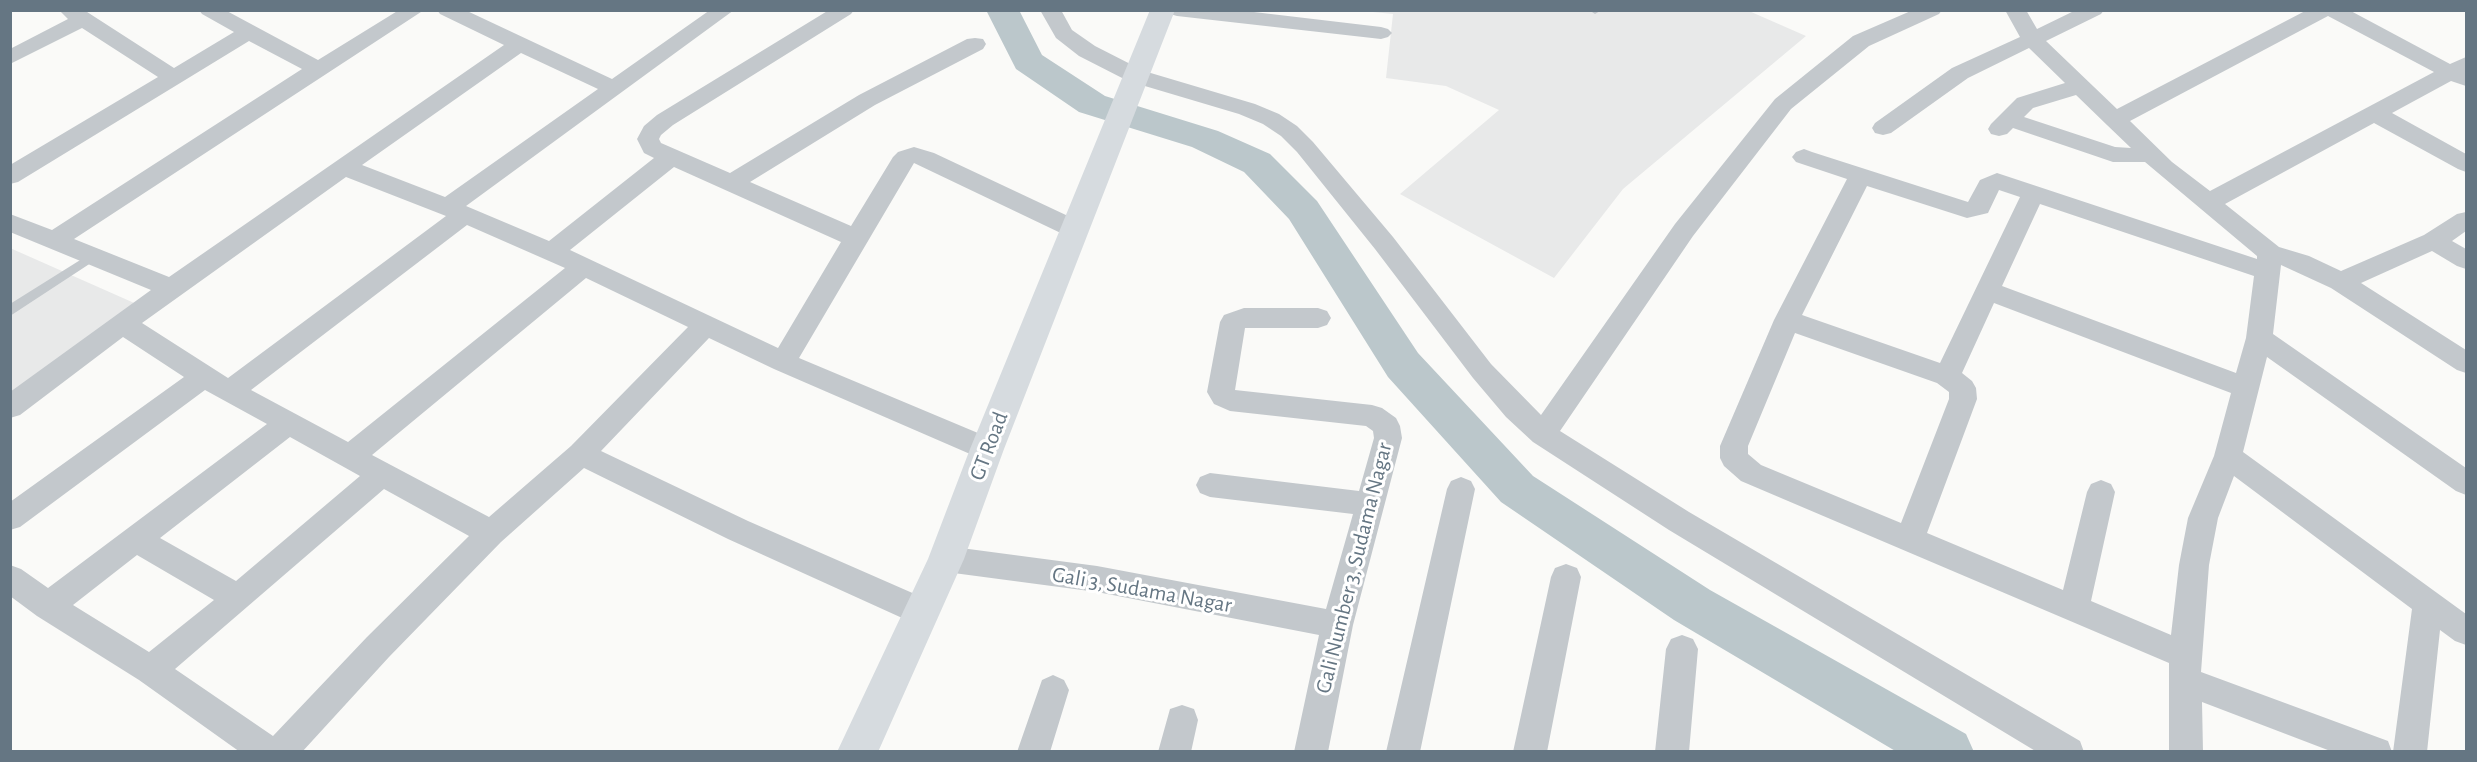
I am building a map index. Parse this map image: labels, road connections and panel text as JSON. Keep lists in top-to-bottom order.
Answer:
{
  "streets": {
    "main road": ["GT Road"],
    "street": ["Gali Number 3, Sudama Nagar", "Gali 3, Sudama Nagar"]
  },
  "crossings": [
    ["GT Road", "Gali 3, Sudama Nagar"],
    ["Gali Number 3, Sudama Nagar", "Gali 3, Sudama Nagar"]
  ]
}
